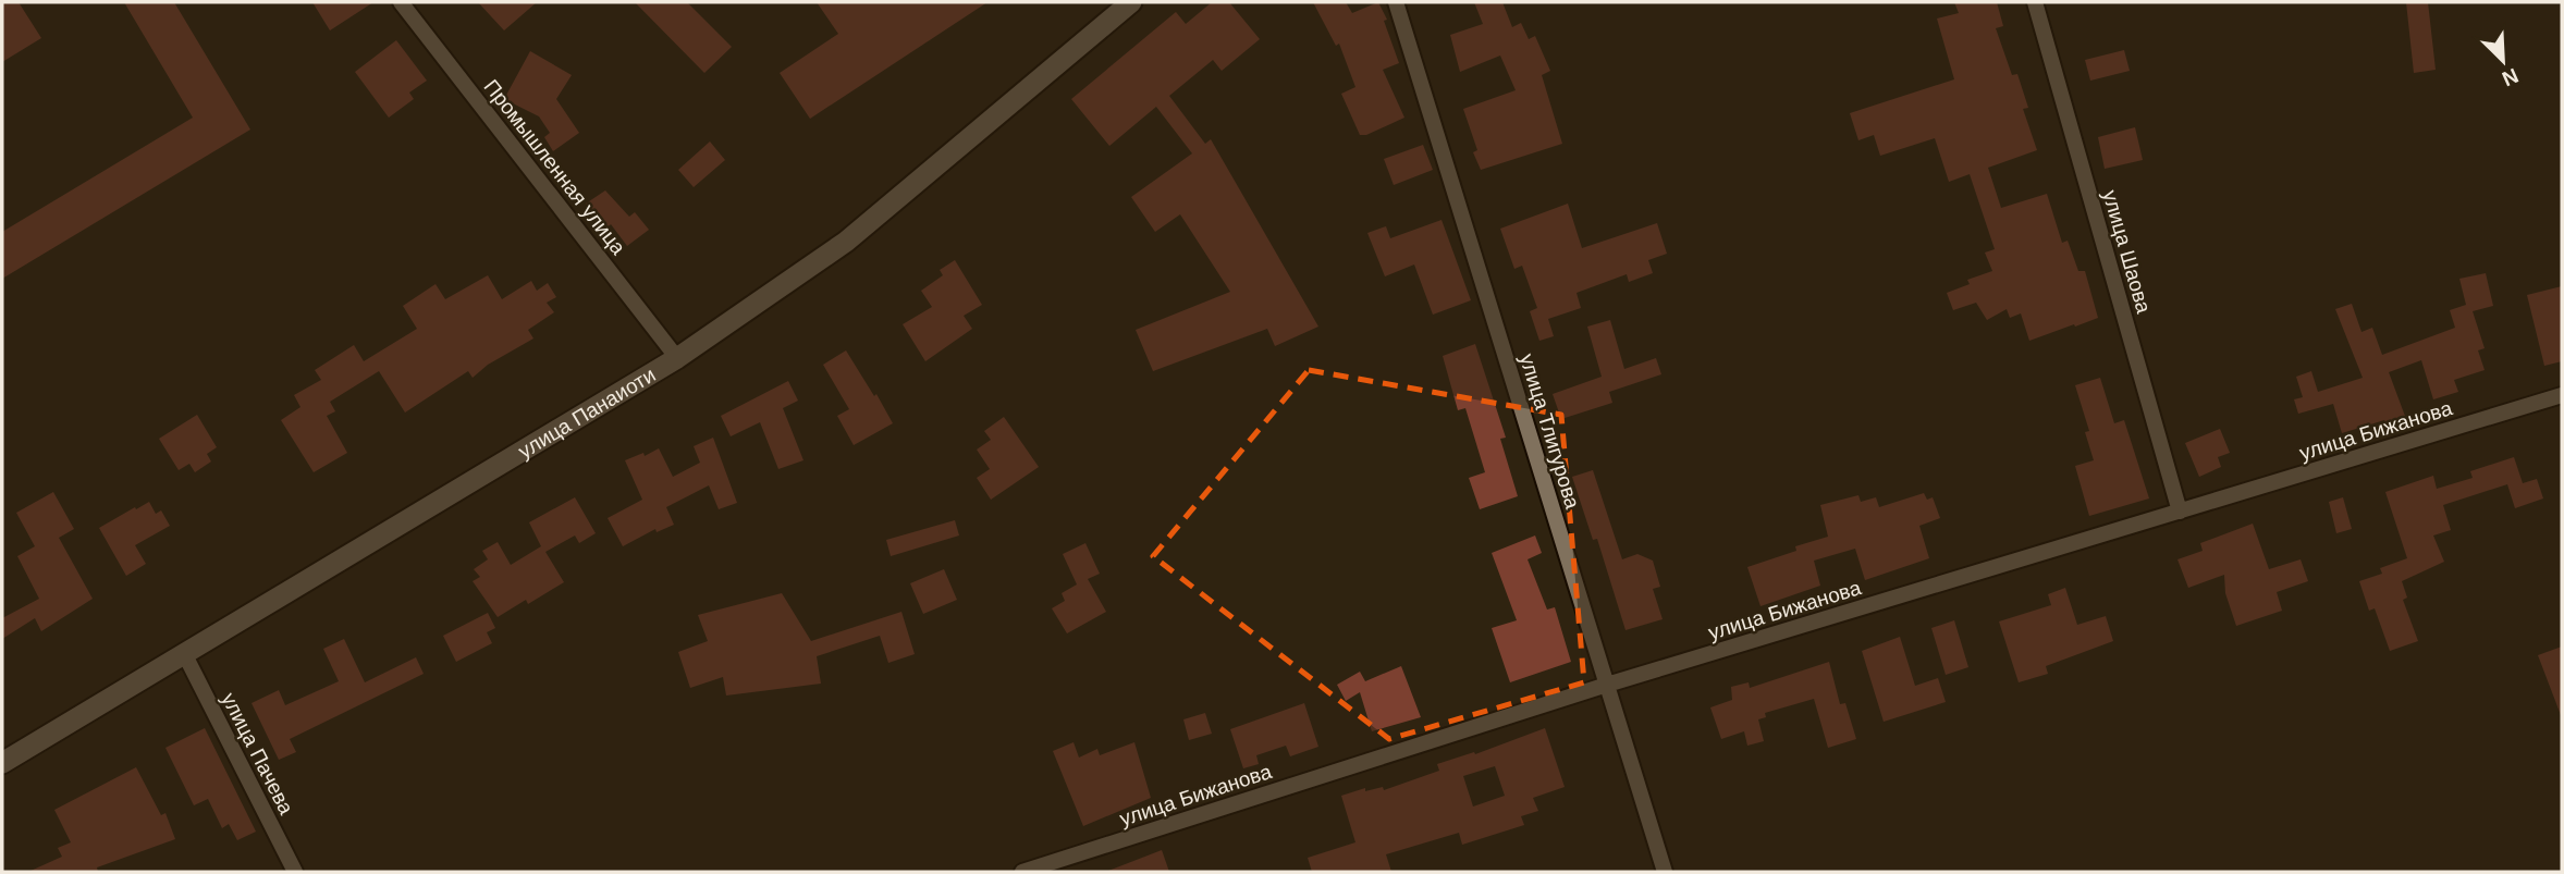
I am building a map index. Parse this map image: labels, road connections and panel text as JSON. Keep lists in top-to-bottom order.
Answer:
{
  "streets": {
    "street": [
      "Промышленная улица",
      "улица Шаова",
      "улица Панаиоти",
      "улица Бижанова",
      "улица Тлигурова",
      "улица Пачева"
    ]
  },
  "crossings": [
    ["Промышленная улица", "улица Панаиоти"],
    ["улица Шаова", "улица Бижанова"],
    ["улица Панаиоти", "улица Пачева"],
    ["улица Бижанова", "улица Тлигурова"]
  ],
  "north": "bottom right"
}
